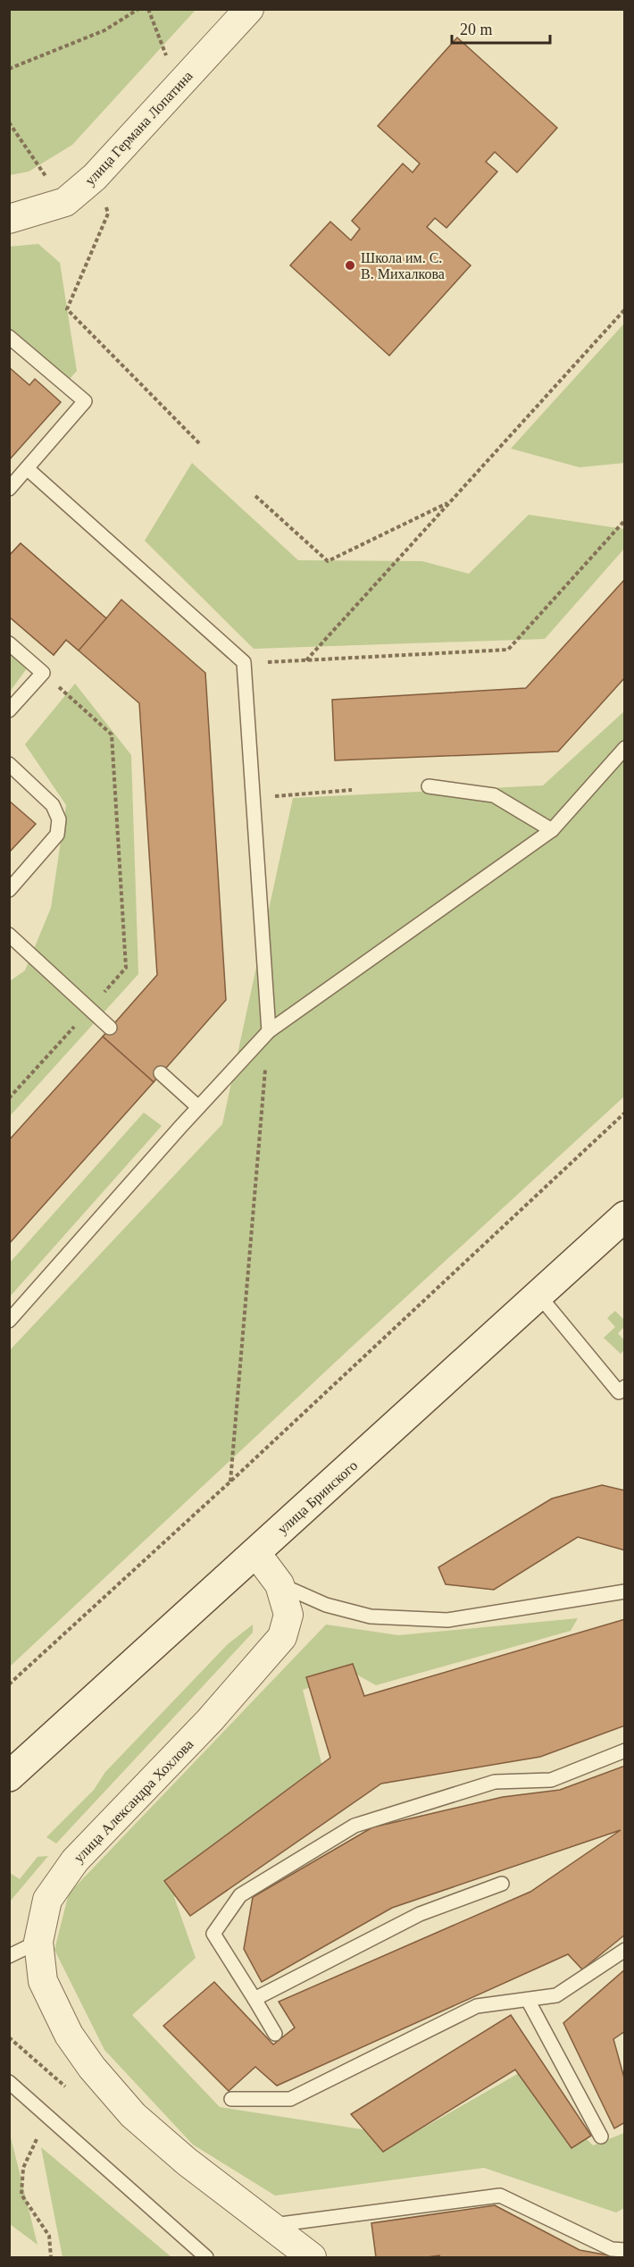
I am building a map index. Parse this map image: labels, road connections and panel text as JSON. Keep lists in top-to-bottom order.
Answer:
{
  "streets": {
    "main road": ["улица Бринского"],
    "street": ["улица Германа Лопатина", "улица Александра Хохлова"]
  },
  "crossings": [
    ["улица Бринского", "улица Александра Хохлова"]
  ],
  "places": ["Школа им. С. В. Михалкова"],
  "scale_bar": "20 m"
}
